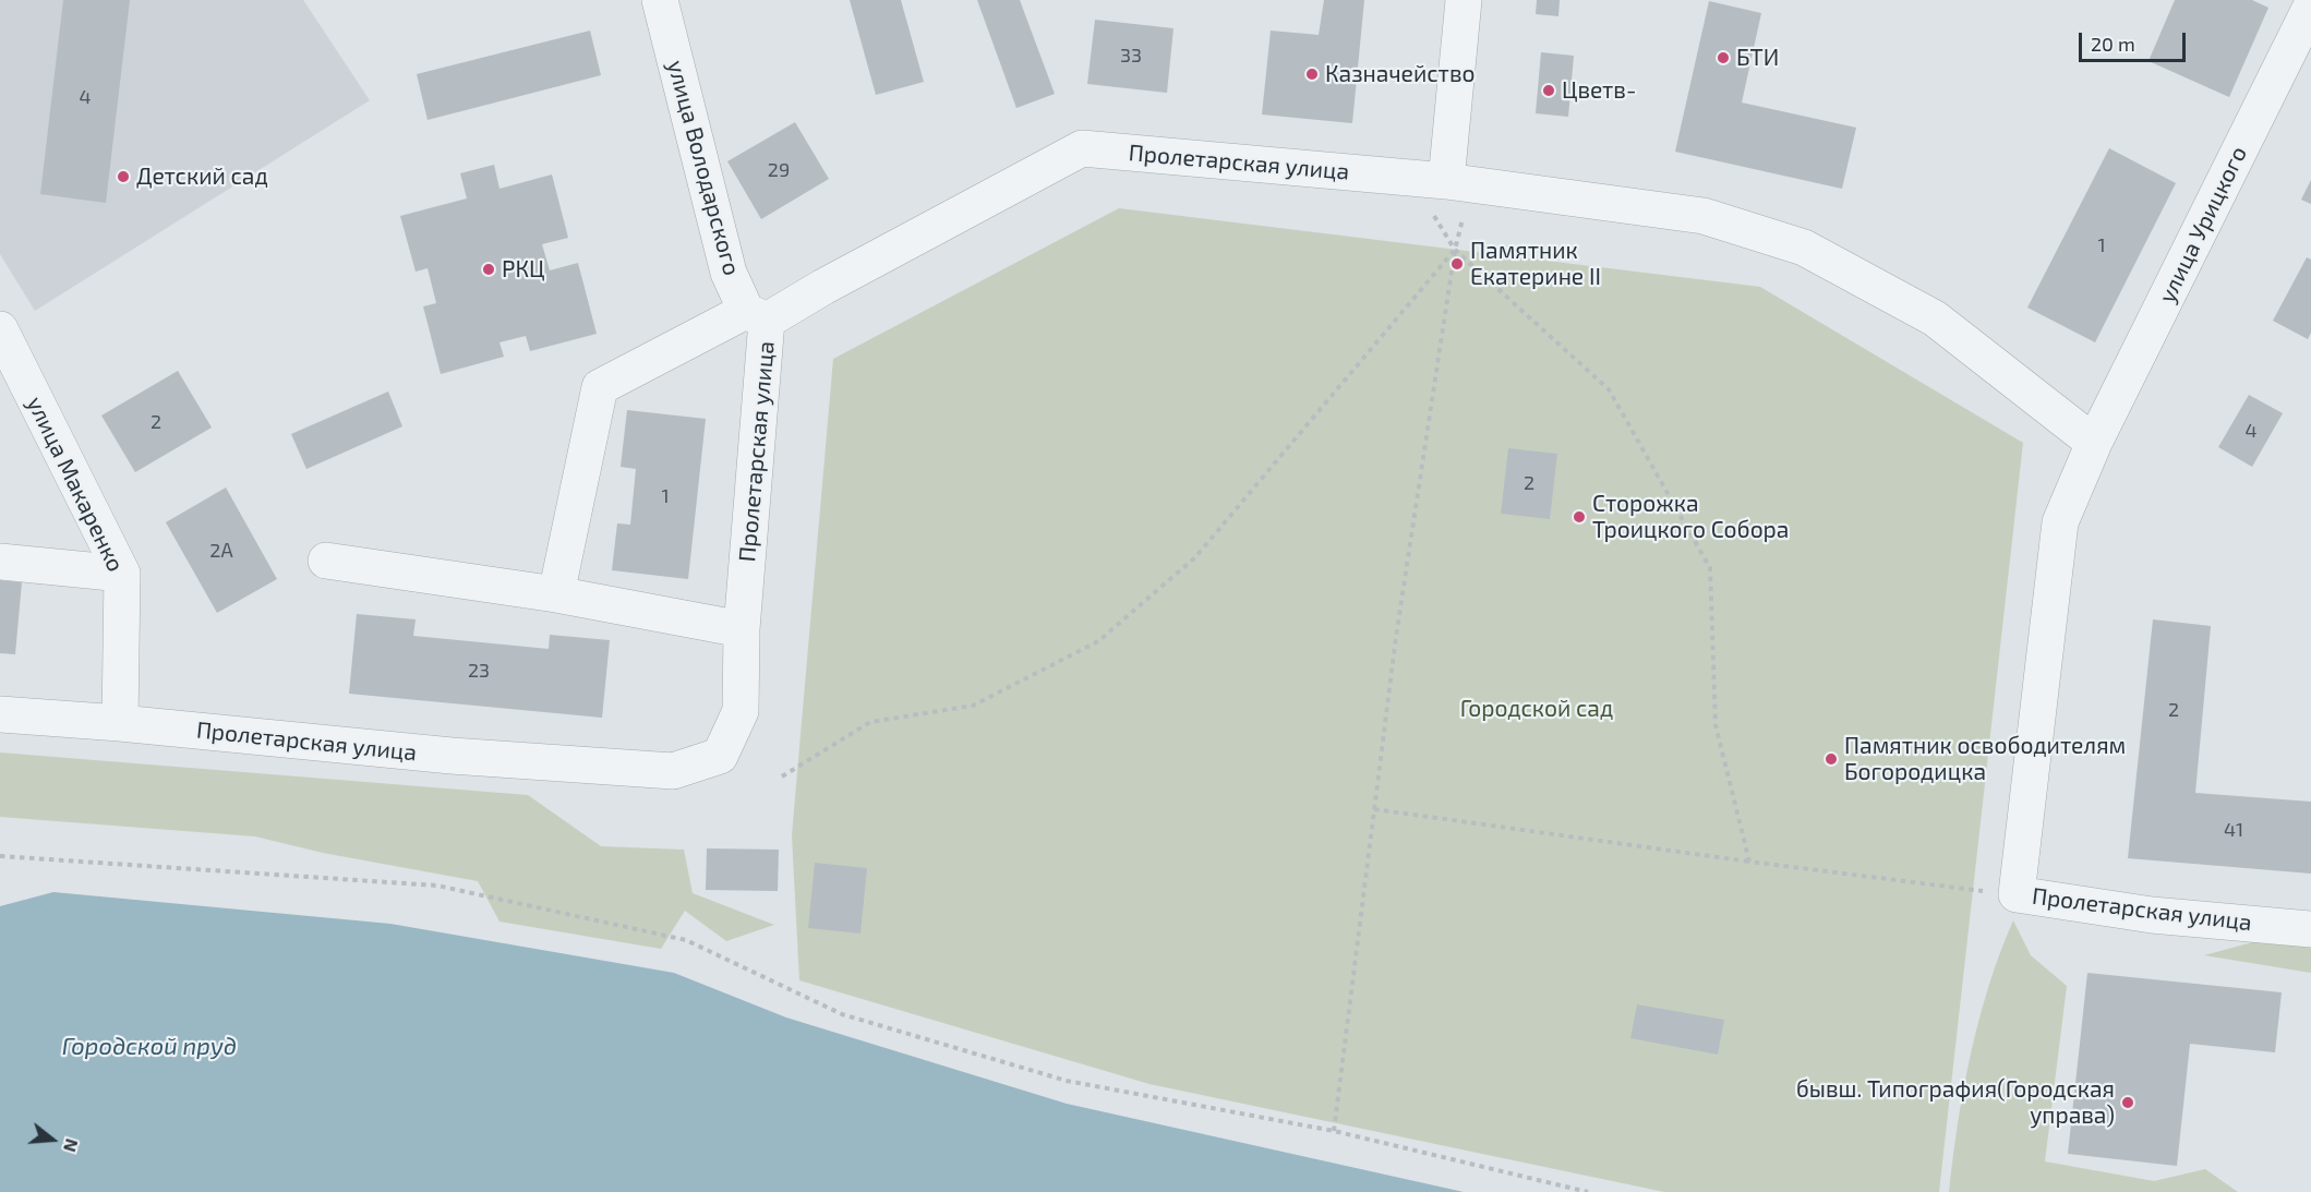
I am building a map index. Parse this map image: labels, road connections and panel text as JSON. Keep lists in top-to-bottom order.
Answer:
{
  "streets": {
    "street": [
      "Пролетарская улица",
      "улица Володарского",
      "улица Урицкого",
      "улица Макаренко"
    ]
  },
  "crossings": [
    ["Пролетарская улица", "улица Володарского"],
    ["Пролетарская улица", "улица Урицкого"],
    ["Пролетарская улица", "улица Макаренко"]
  ],
  "water": ["Городской пруд"],
  "parks": ["Городской сад"],
  "places": [
    "БТИ",
    "Казначейство",
    "Цветв-",
    "Детский сад",
    "Памятник Екатерине II",
    "РКЦ",
    "Сторожка Троицкого Собора",
    "Памятник освободителям Богородицка",
    "бывш. Типография(Городская управа)"
  ],
  "house_numbers": [
    "33",
    "4",
    "29",
    "1",
    "2",
    "4",
    "2",
    "1",
    "2А",
    "23",
    "2",
    "41"
  ],
  "scale_bar": "20 m",
  "north": "right"
}
